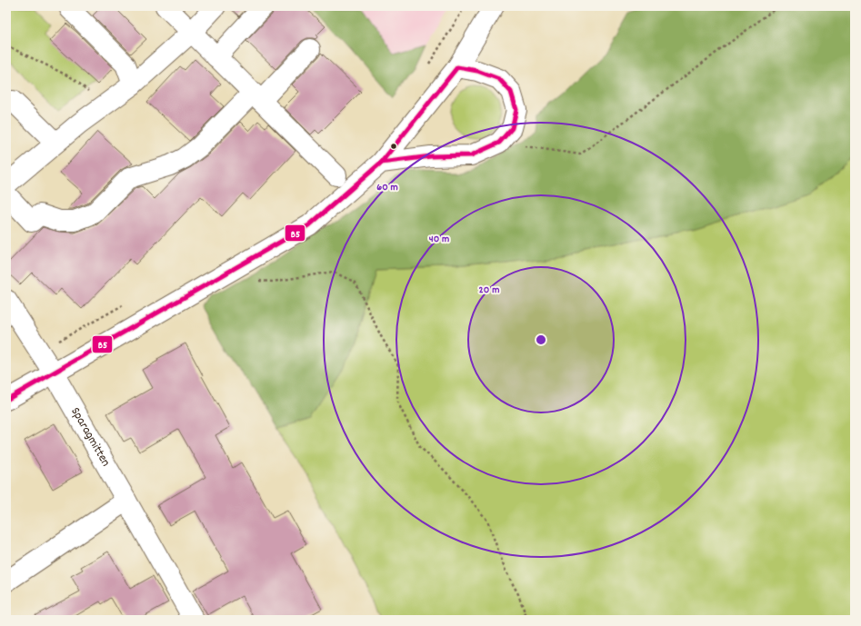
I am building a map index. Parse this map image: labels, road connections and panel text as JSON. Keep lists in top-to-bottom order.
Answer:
{
  "streets": {
    "street": ["Sparagmitten"]
  },
  "lines": ["transit line B5"],
  "rings": ["60 m", "40 m", "20 m"]
}
